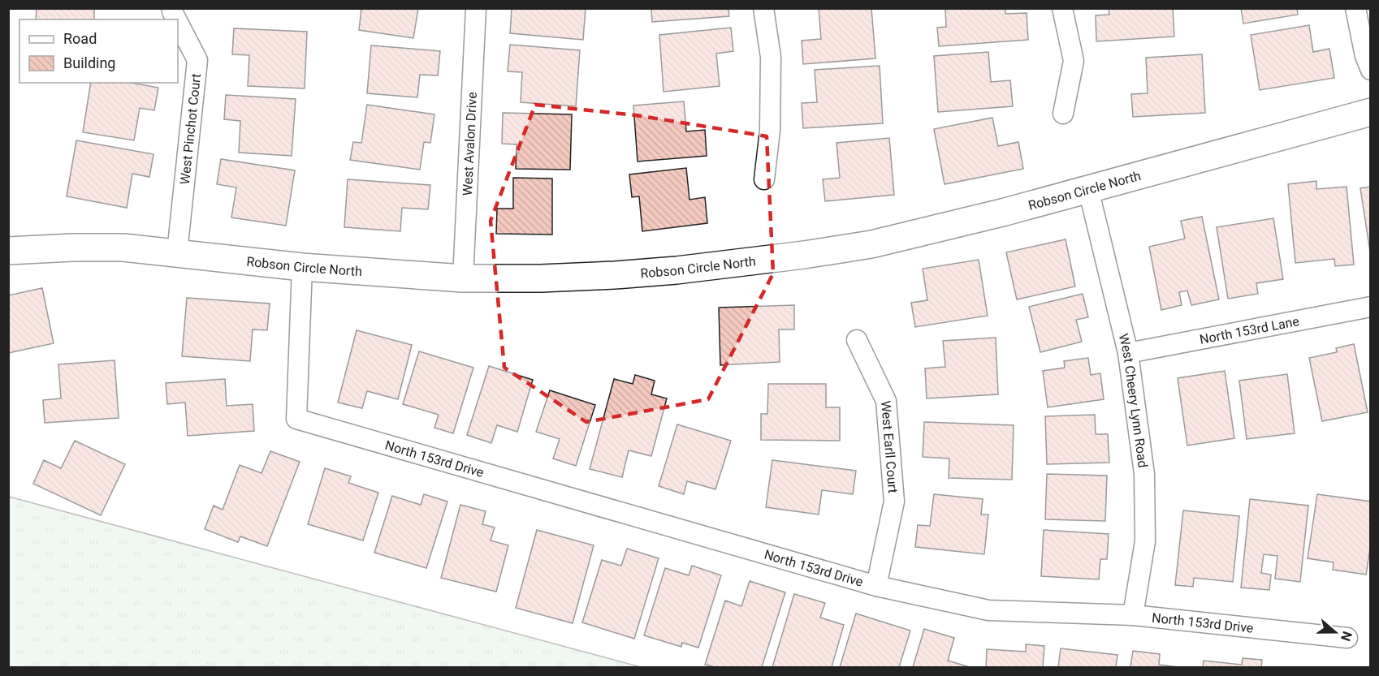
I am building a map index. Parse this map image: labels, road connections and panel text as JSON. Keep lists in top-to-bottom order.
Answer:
{
  "streets": {
    "street": [
      "West Pinchot Court",
      "West Avalon Drive",
      "Robson Circle North",
      "North 153rd Lane",
      "West Cheery Lynn Road",
      "West Earll Court",
      "North 153rd Drive"
    ]
  },
  "crossings": [
    ["West Pinchot Court", "Robson Circle North"],
    ["West Avalon Drive", "Robson Circle North"],
    ["Robson Circle North", "West Cheery Lynn Road"],
    ["Robson Circle North", "North 153rd Drive"],
    ["North 153rd Lane", "West Cheery Lynn Road"],
    ["West Cheery Lynn Road", "North 153rd Drive"],
    ["West Earll Court", "North 153rd Drive"]
  ],
  "legend": ["Road", "Building"],
  "north": "right"
}
